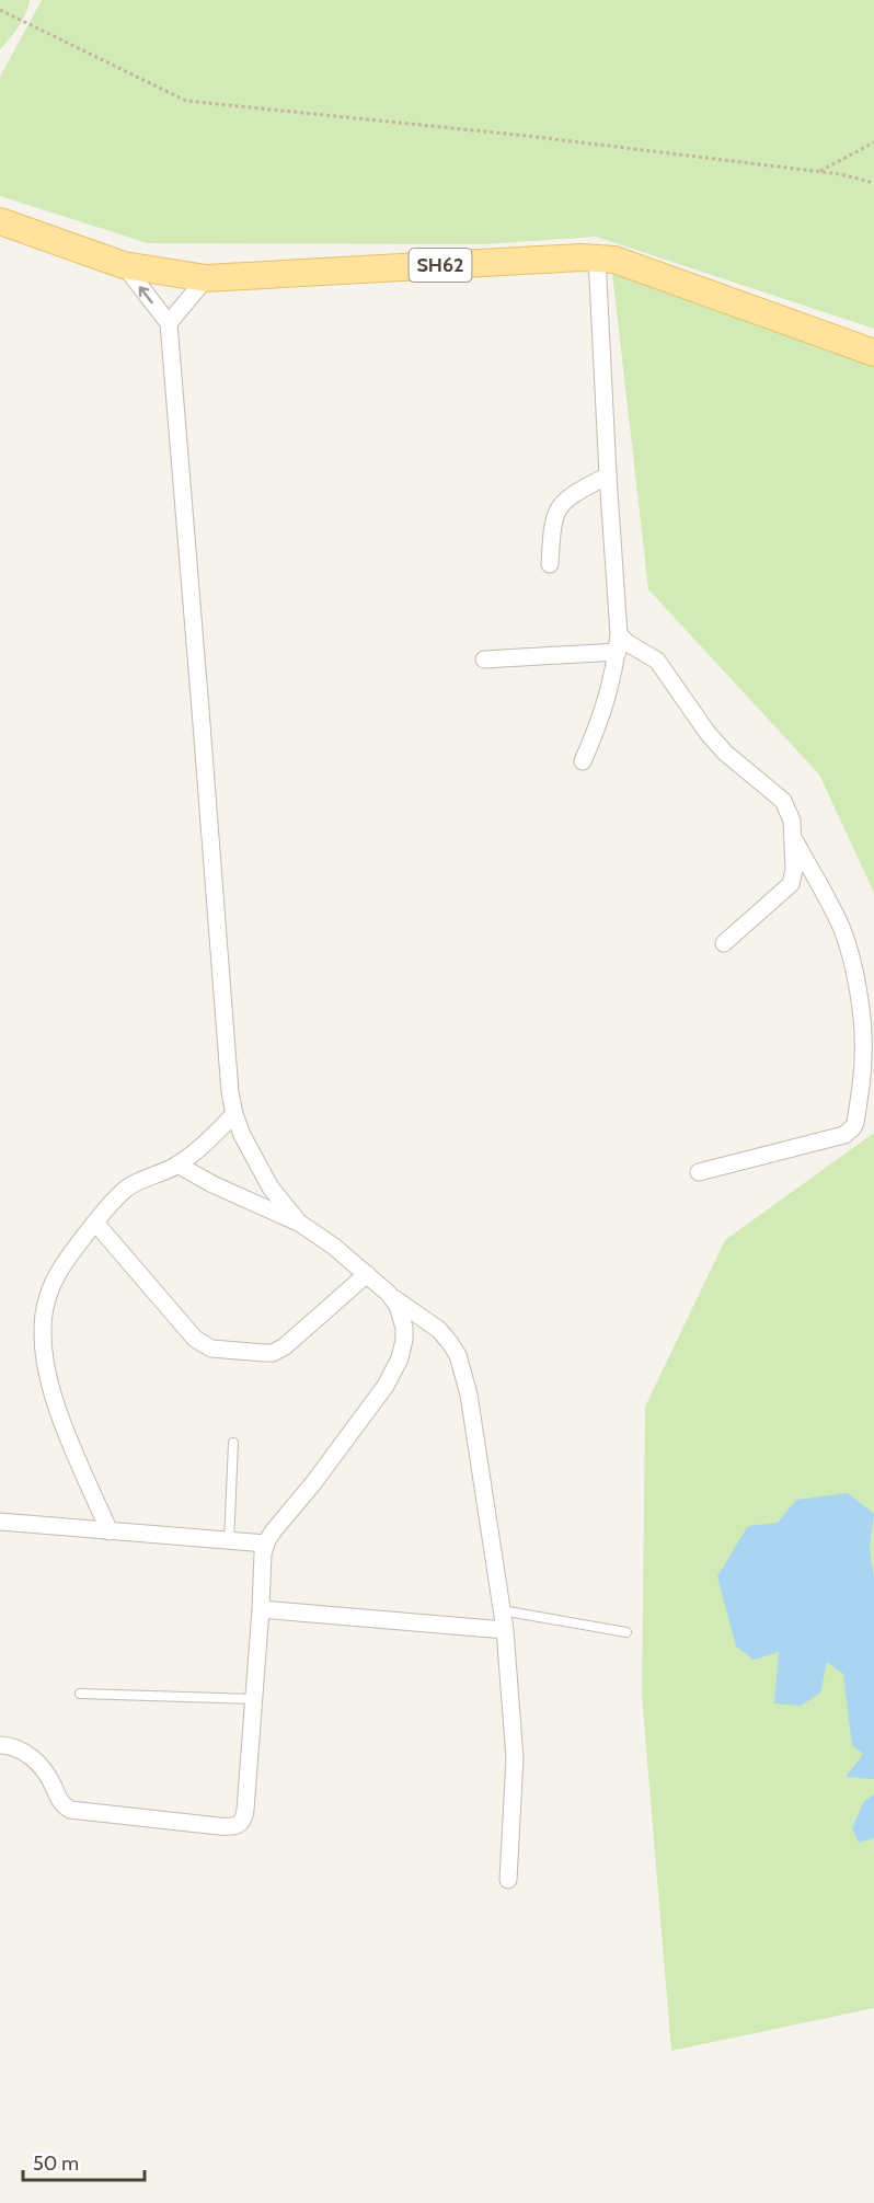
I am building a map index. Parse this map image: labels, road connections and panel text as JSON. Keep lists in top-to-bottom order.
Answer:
{
  "streets": {
    "main road": ["SH62"]
  },
  "scale_bar": "50 m"
}
